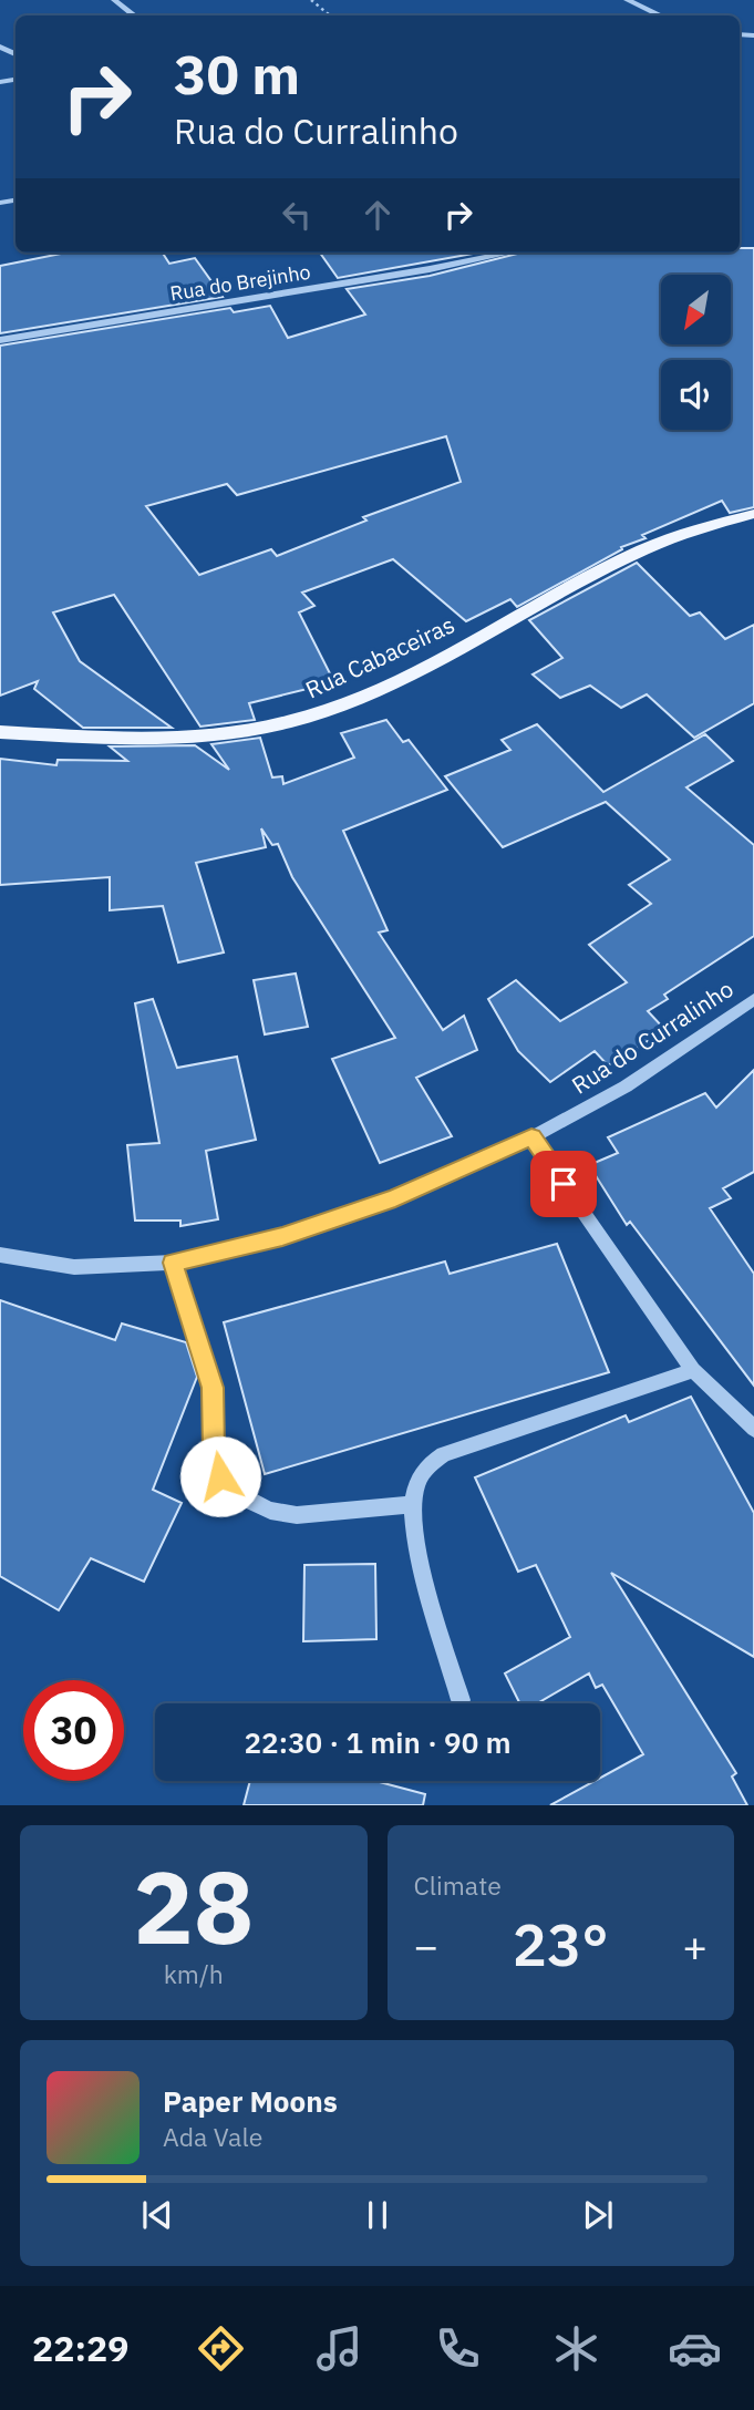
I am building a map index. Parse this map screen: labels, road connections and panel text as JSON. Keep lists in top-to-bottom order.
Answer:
{
  "streets": {
    "main road": ["Rua Cabaceiras"],
    "street": ["Rua do Brejinho", "Rua do Curralinho"]
  },
  "north": "bottom left",
  "page": {
    "turn": ["30 m", "Rua do Curralinho"],
    "limit": "30",
    "trip": "22:30 · 1 min · 90 m",
    "tile": [
      ["28", "km/h"],
      "Climate"
    ],
    "heat": ["−", "23°", "+"],
    "song": ["Paper Moons", "Ada Vale"],
    "tabs": "22:29"
  }
}
